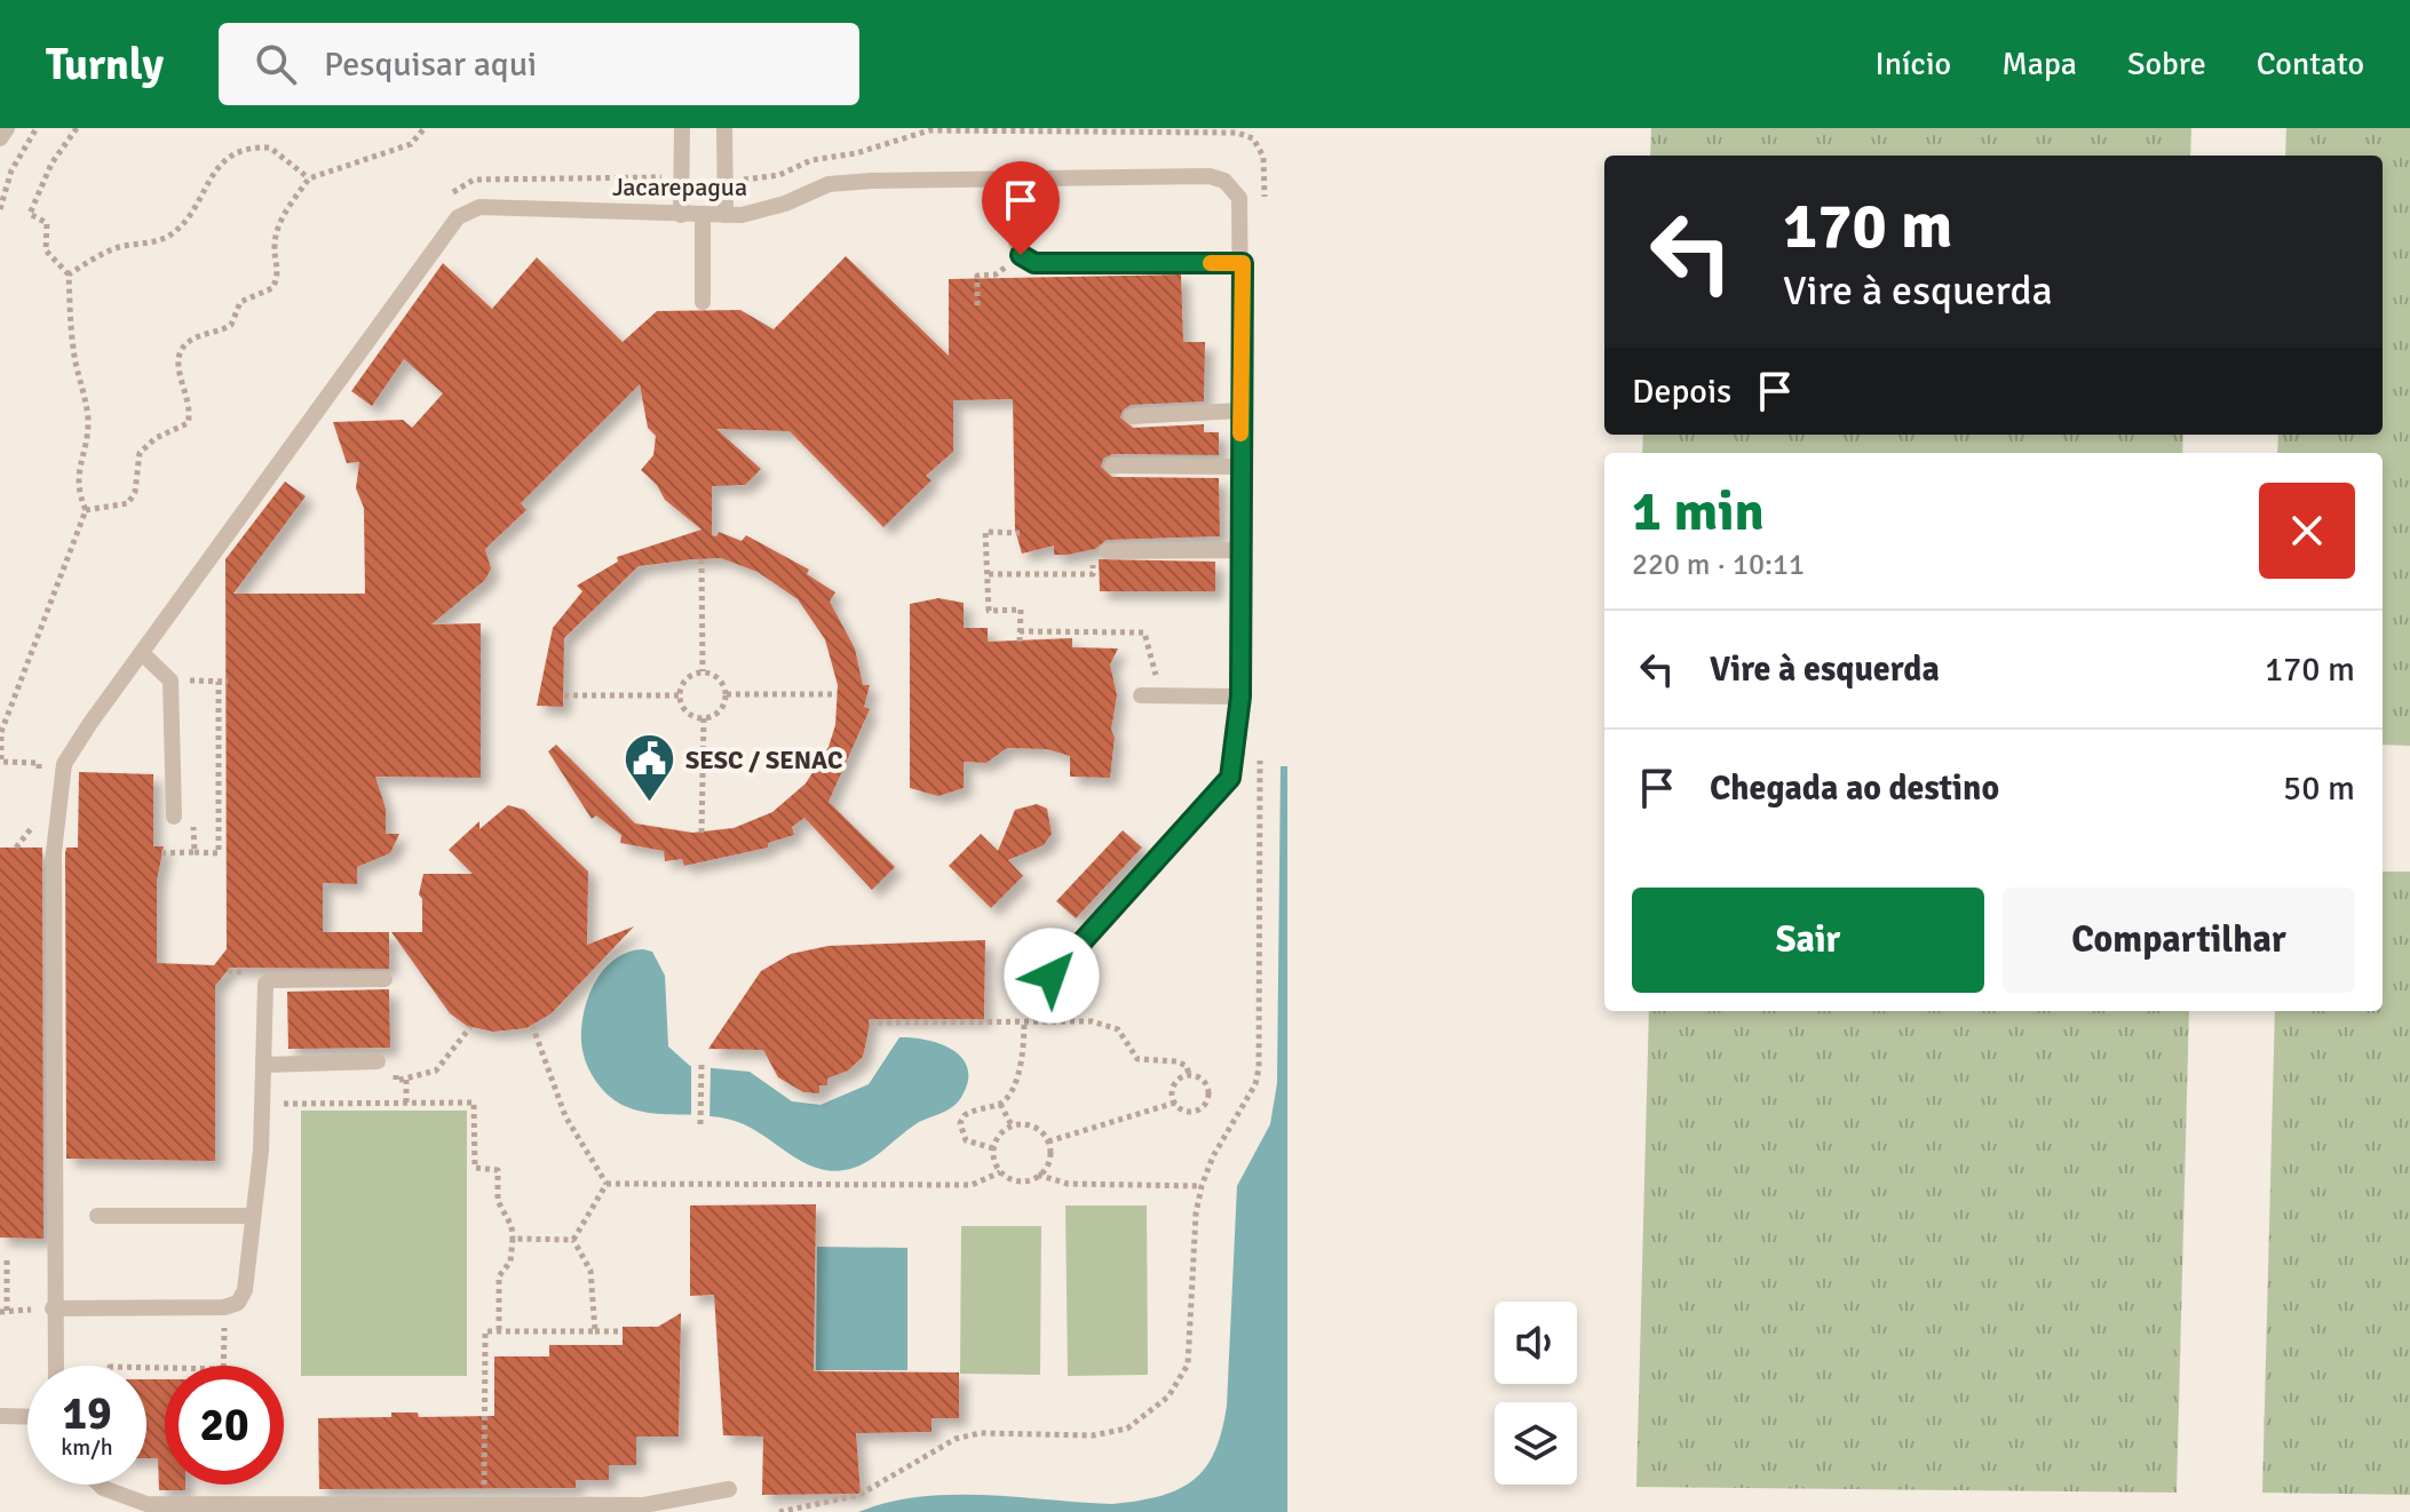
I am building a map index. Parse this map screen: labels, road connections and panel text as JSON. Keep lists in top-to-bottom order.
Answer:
{
  "streets": {
    "lane": ["Jacarepagua"]
  },
  "places": {
    "public building": ["SESC / SENAC"]
  },
  "page": {
    "header": "Turnly",
    "search": "Pesquisar aqui",
    "nav": [
      "Início",
      "Mapa",
      "Sobre",
      "Contato"
    ],
    "turn": ["170 m", "Vire à esquerda"],
    "then": "Depois",
    "heading": ["1 min", "220 m · 10:11"],
    "list": [
      {
        "name": "Vire à esquerda",
        "value": "170 m"
      },
      {
        "name": "Chegada ao destino",
        "value": "50 m"
      }
    ],
    "buttons": ["Sair", "Compartilhar"],
    "speed": "19 km/h",
    "limit": "20"
  }
}
